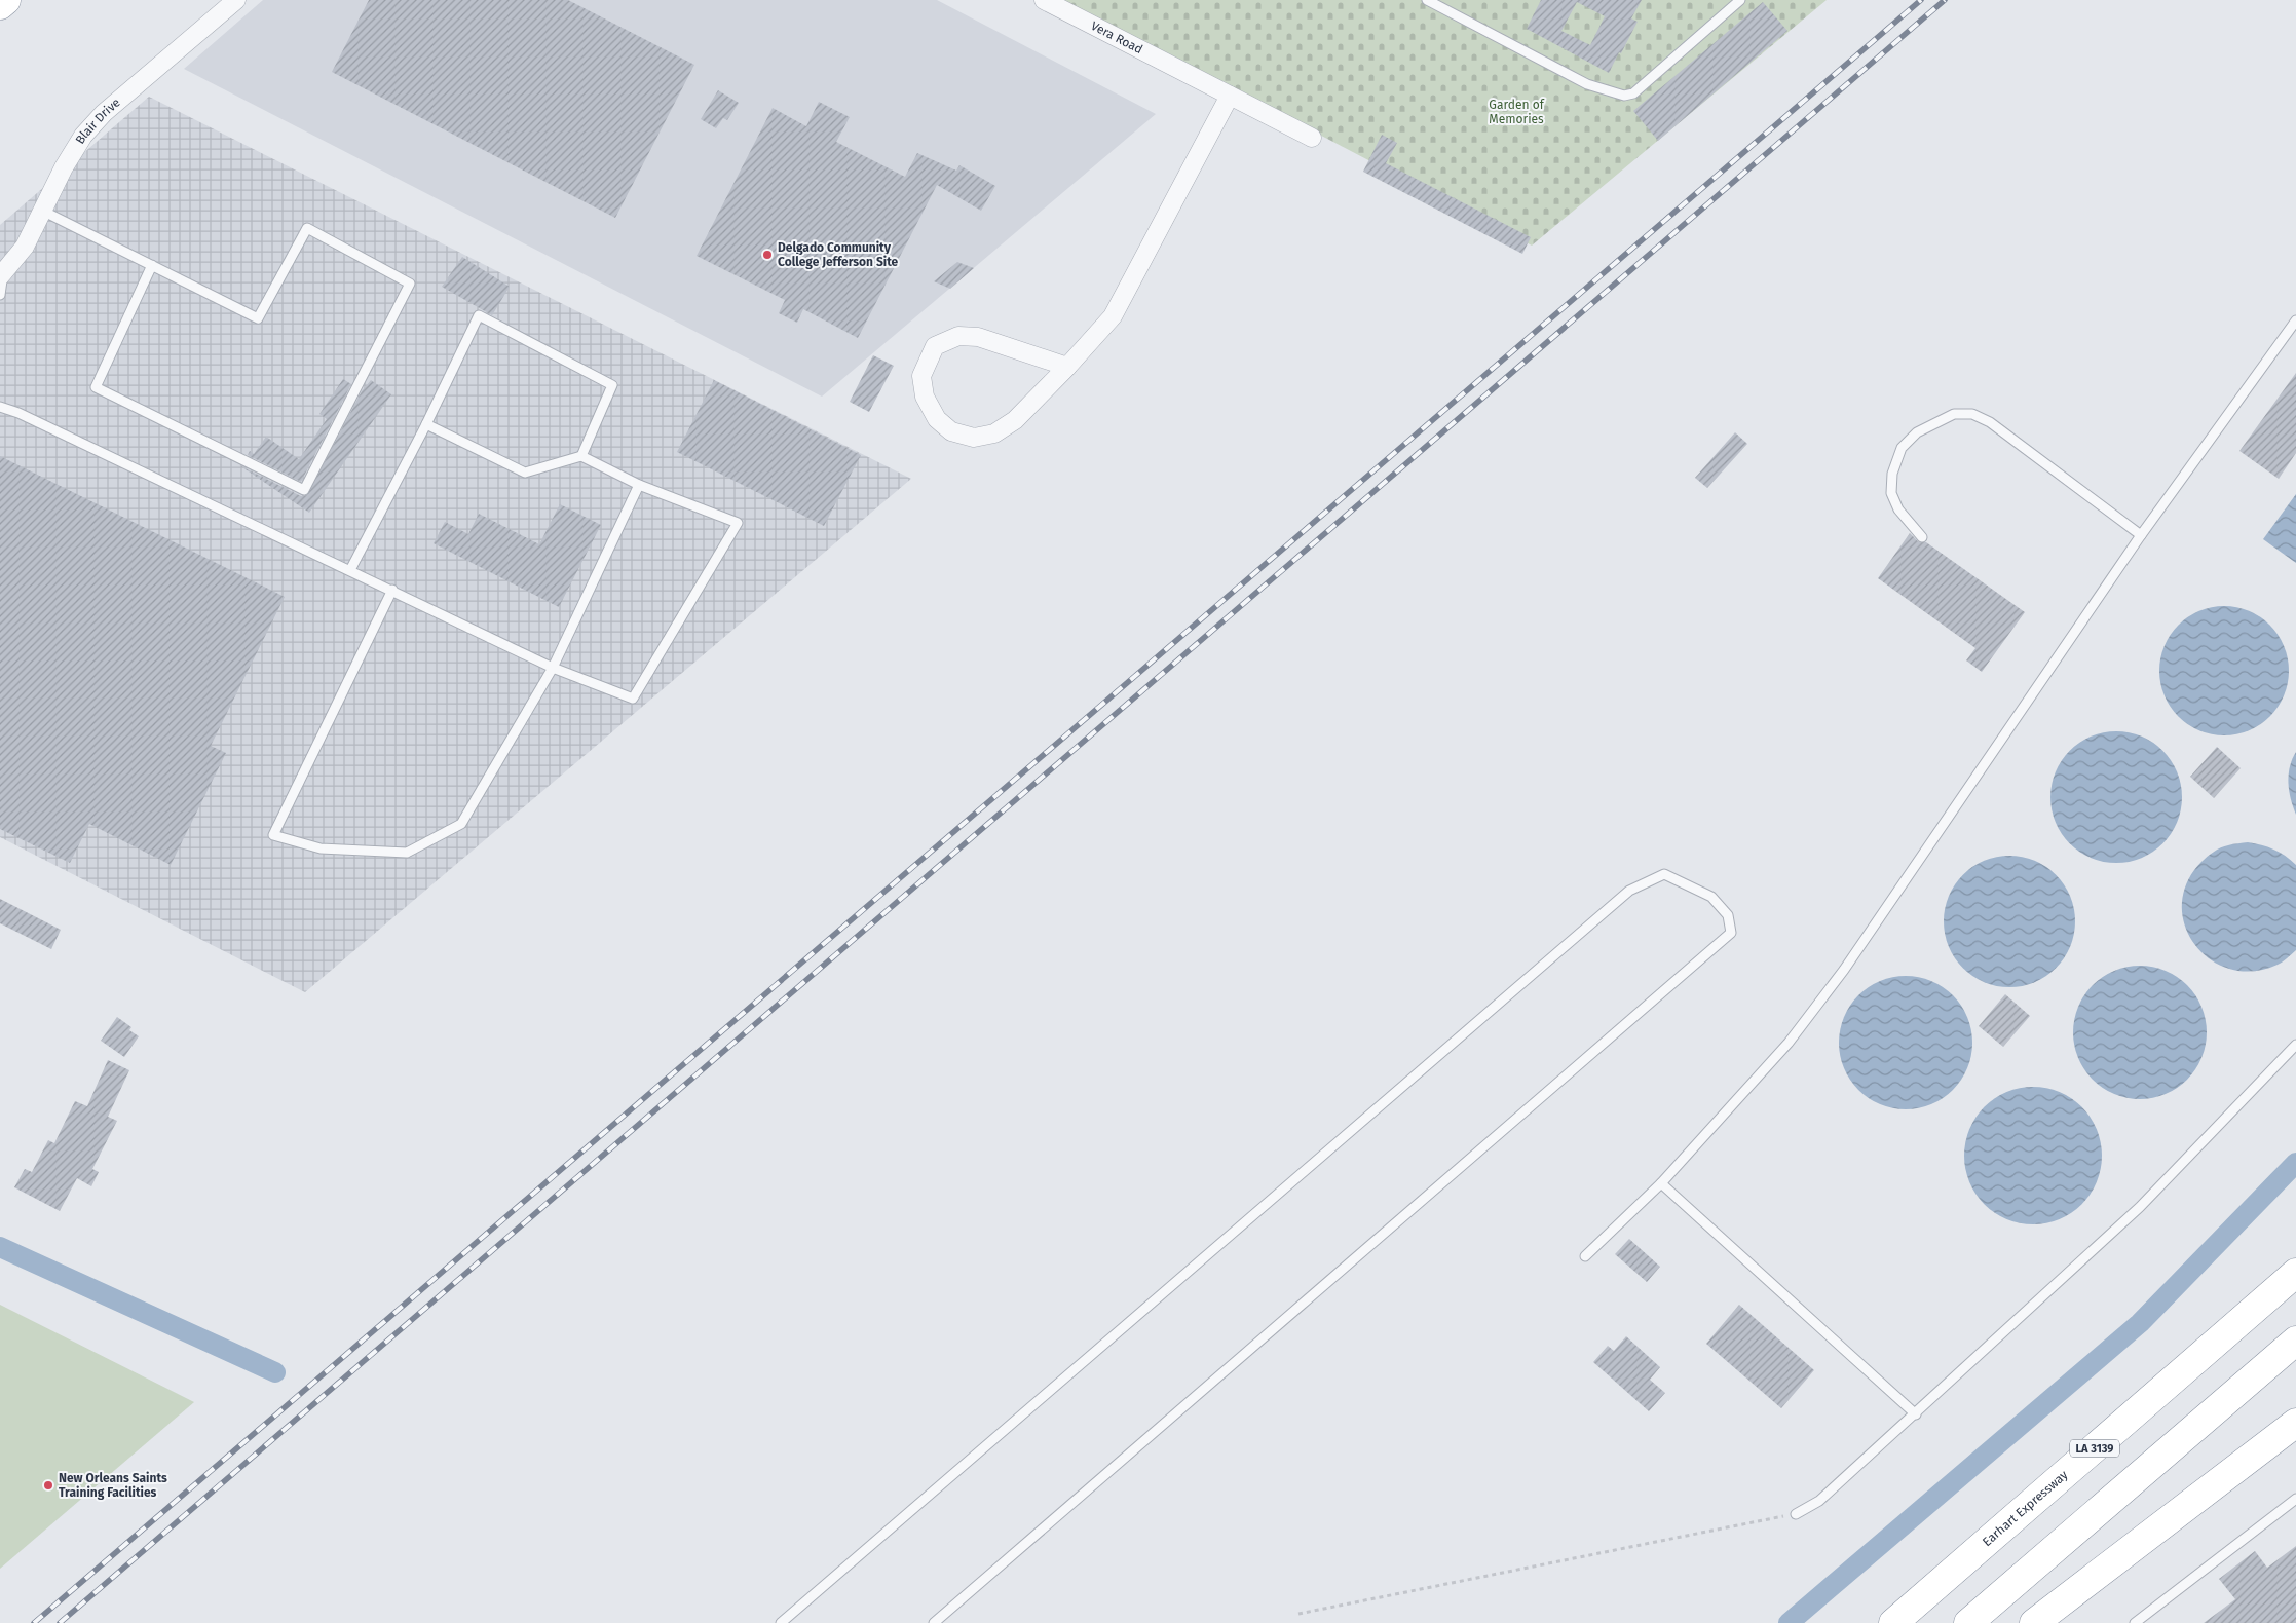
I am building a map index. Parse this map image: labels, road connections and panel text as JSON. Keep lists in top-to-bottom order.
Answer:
{
  "streets": {
    "highway": ["LA 3139", "Earhart Expressway"],
    "street": ["Vera Road", "Blair Drive"]
  },
  "parks": ["Garden of Memories"],
  "places": ["Delgado Community College Jefferson Site", "New Orleans Saints Training Facilities"]
}
